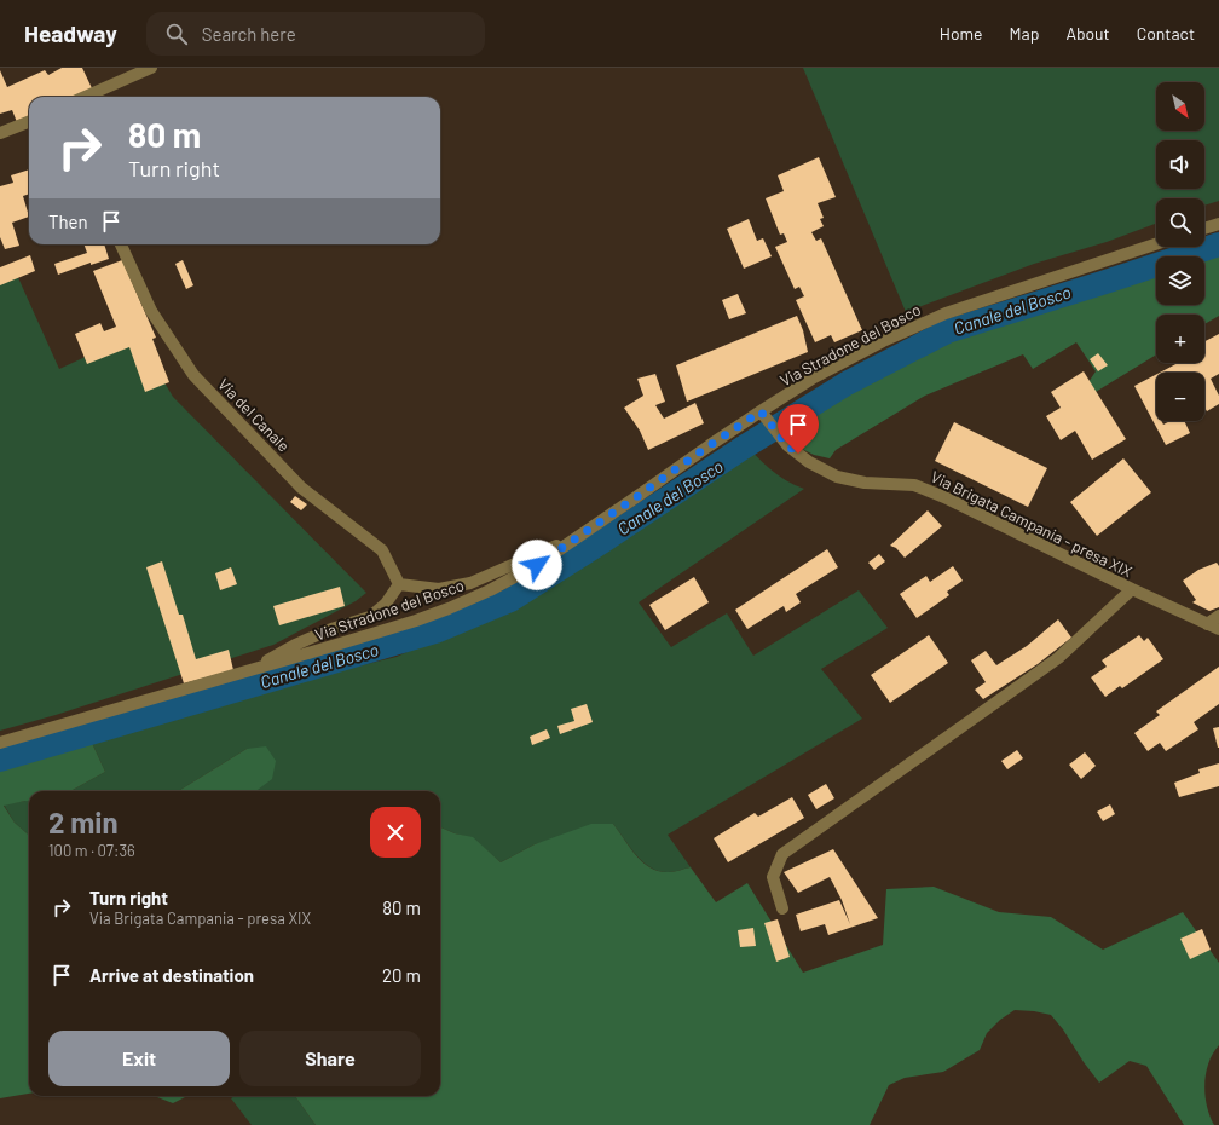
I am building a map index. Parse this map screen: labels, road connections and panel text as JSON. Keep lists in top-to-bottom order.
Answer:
{
  "streets": {
    "street": ["Via Stradone del Bosco", "Via del Canale", "Via Brigata Campania - presa XIX"]
  },
  "crossings": [
    ["Via Stradone del Bosco", "Via Brigata Campania - presa XIX"]
  ],
  "water": ["Canale del Bosco"],
  "north": "bottom right",
  "page": {
    "header": "Headway",
    "search": "Search here",
    "nav": [
      "Home",
      "Map",
      "About",
      "Contact"
    ],
    "map_buttons": ["+", "−"],
    "turn": ["80 m", "Turn right"],
    "then": "Then",
    "heading": ["2 min", "100 m · 07:36"],
    "list": [
      {
        "name": "Turn right",
        "note": "Via Brigata Campania - presa XIX",
        "value": "80 m"
      },
      {
        "name": "Arrive at destination",
        "value": "20 m"
      }
    ],
    "buttons": ["Exit", "Share"]
  }
}
